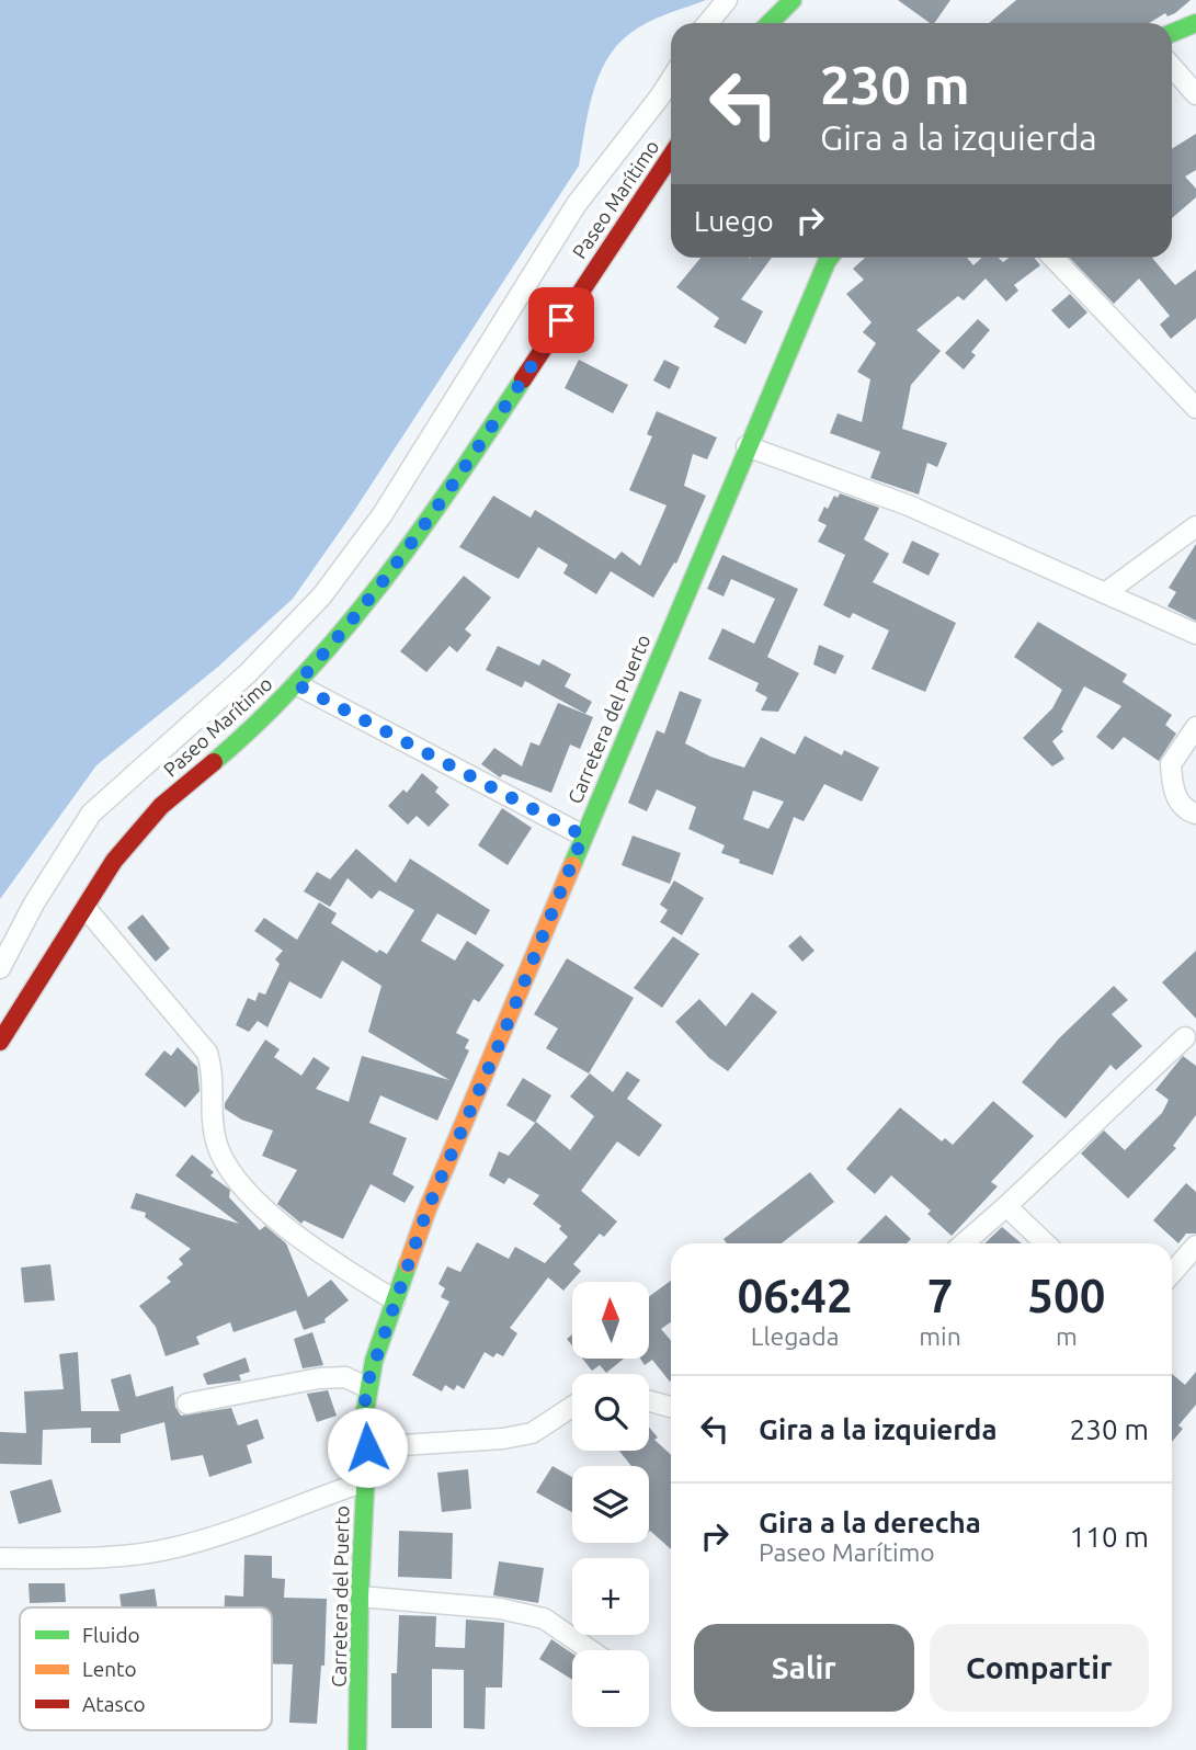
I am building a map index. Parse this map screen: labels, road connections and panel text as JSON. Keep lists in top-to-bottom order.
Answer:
{
  "streets": {
    "main road": ["Paseo Marítimo", "Carretera del Puerto"]
  },
  "legend": ["Fluido", "Lento", "Atasco"],
  "north": "top",
  "page": {
    "turn": ["230 m", "Gira a la izquierda"],
    "then": "Luego",
    "eta": [
      "06:42",
      "Llegada",
      "7",
      "min",
      "500",
      "m"
    ],
    "map_buttons": ["+", "−"],
    "list": [
      {
        "name": "Gira a la izquierda",
        "value": "230 m"
      },
      {
        "name": "Gira a la derecha",
        "note": "Paseo Marítimo",
        "value": "110 m"
      }
    ],
    "buttons": ["Salir", "Compartir"]
  }
}
